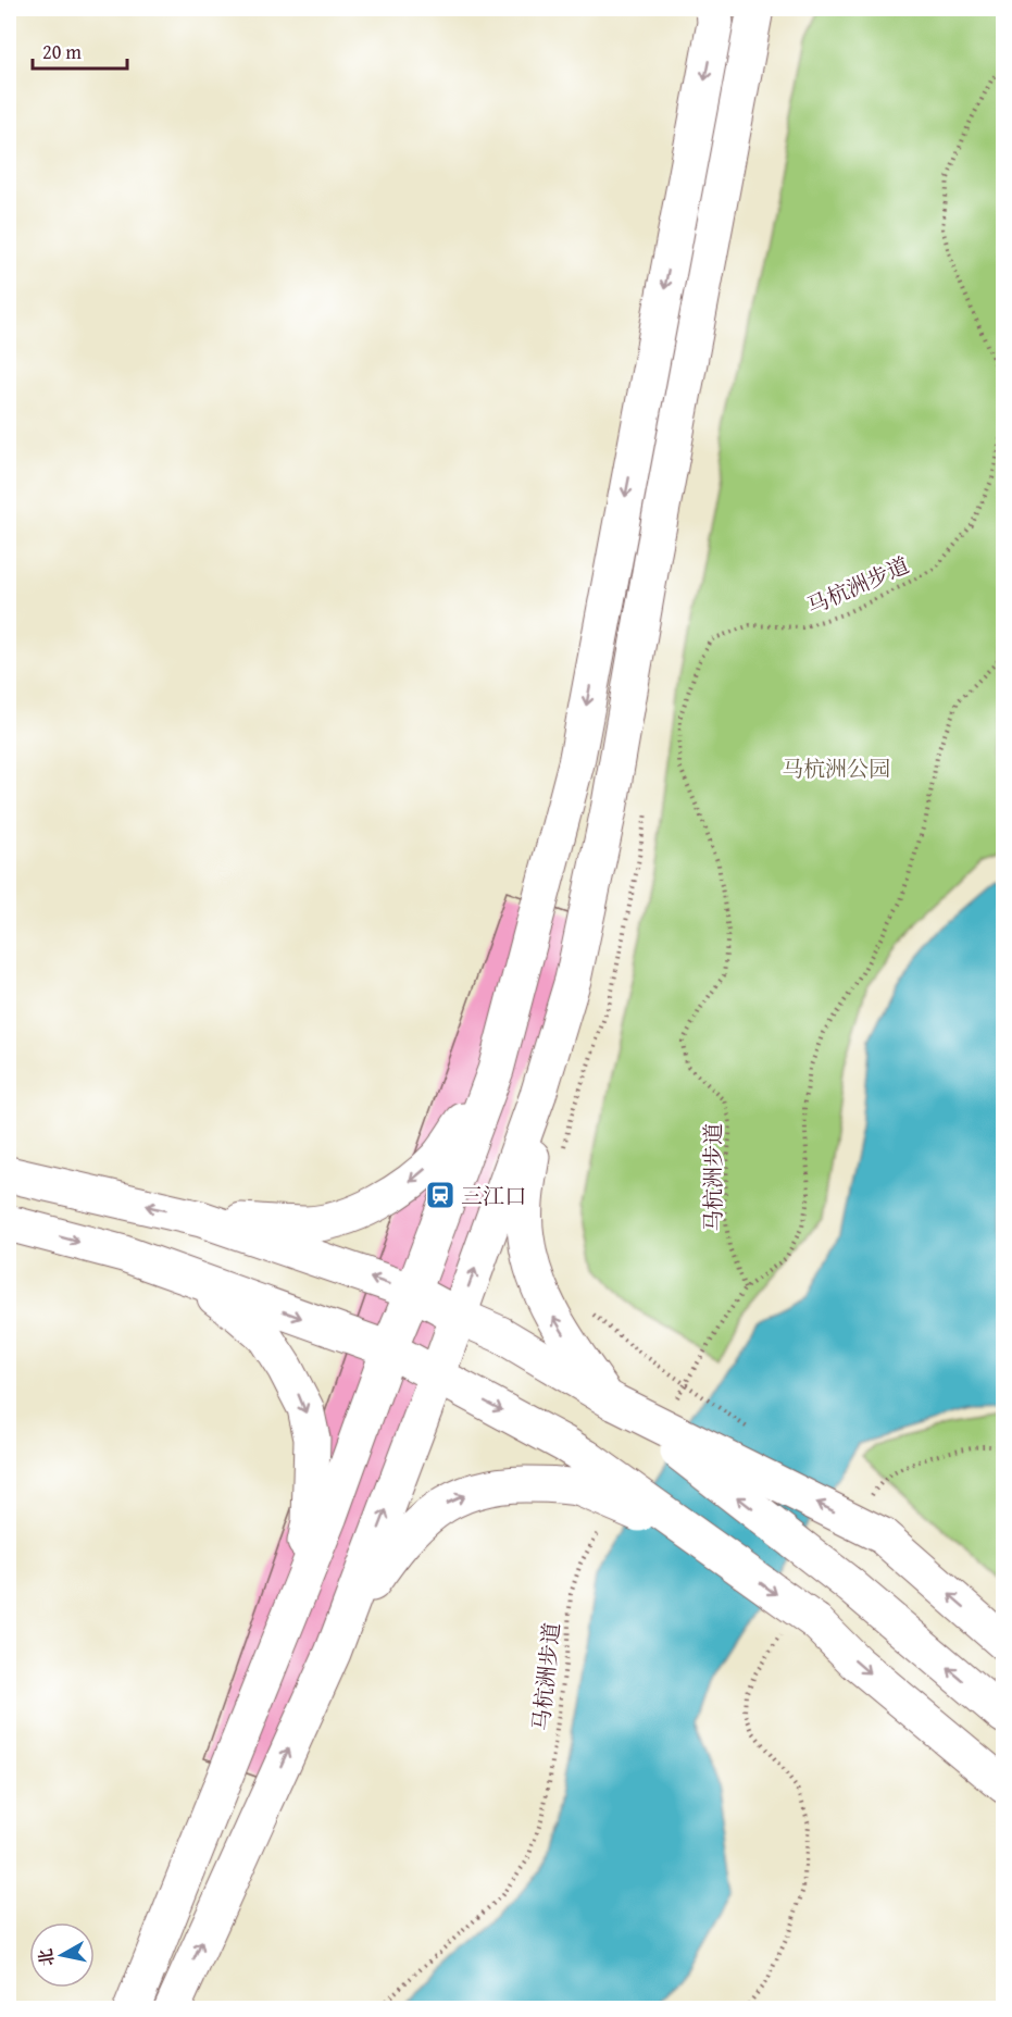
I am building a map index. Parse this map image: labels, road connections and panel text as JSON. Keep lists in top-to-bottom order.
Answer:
{
  "streets": {
    "path": ["马杭洲步道"]
  },
  "parks": ["马杭洲公园"],
  "places": {
    "station": ["三江口"]
  },
  "scale_bar": "20 m",
  "north": "left"
}
